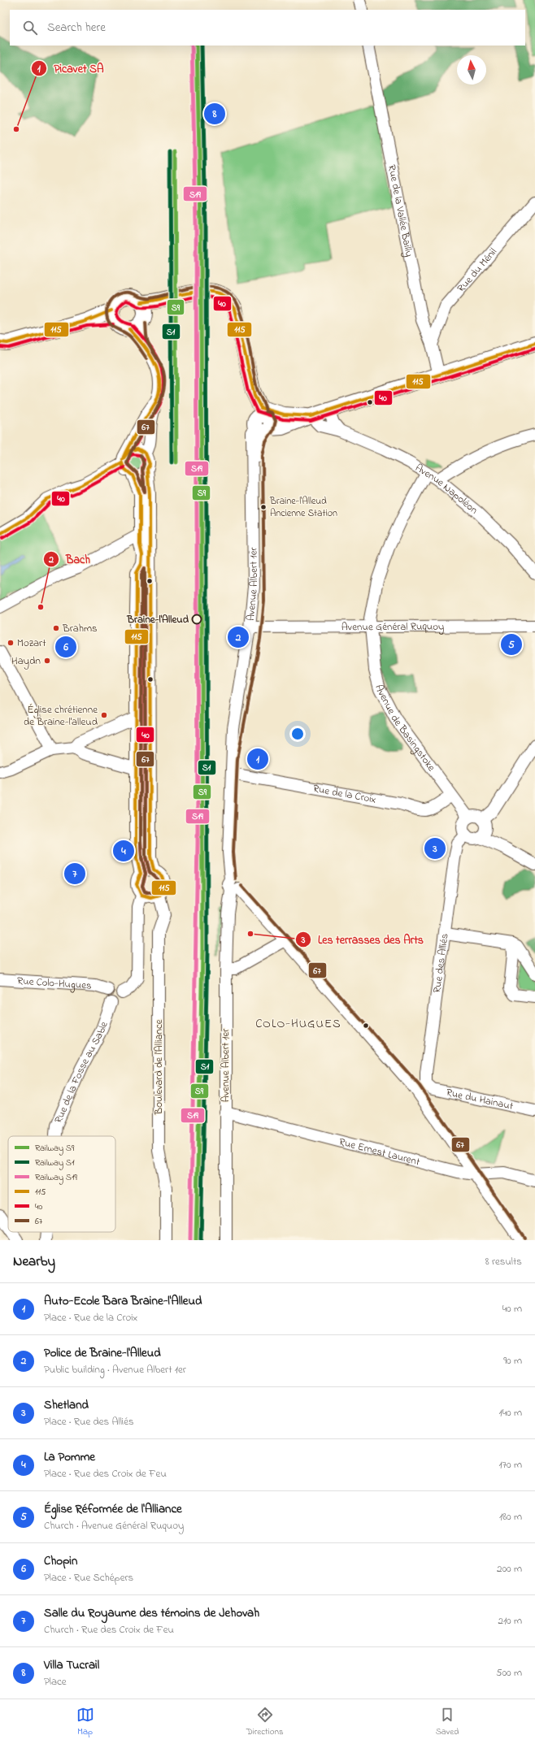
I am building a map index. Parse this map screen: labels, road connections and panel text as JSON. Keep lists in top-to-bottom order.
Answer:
{
  "streets": {
    "street": [
      "Rue de la Vallée Bailly",
      "Rue du Ménil",
      "Avenue Napoléon",
      "Avenue Albert 1er",
      "Avenue Général Ruquoy",
      "Avenue de Basingstoke",
      "Rue de la Croix",
      "Rue des Alliés",
      "Rue Colo-Hugues",
      "Boulevard de l'Alliance",
      "Rue de la Fosse au Sable",
      "Rue du Hainaut",
      "Rue Ernest Laurent"
    ]
  },
  "crossings": [
    ["Rue de la Vallée Bailly", "Rue du Ménil"],
    ["Avenue Napoléon", "Avenue de Basingstoke"],
    ["Avenue Albert 1er", "Avenue Général Ruquoy"],
    ["Avenue Albert 1er", "Rue de la Croix"],
    ["Avenue Albert 1er", "Rue Ernest Laurent"],
    ["Avenue Général Ruquoy", "Avenue de Basingstoke"],
    ["Avenue de Basingstoke", "Rue de la Croix"],
    ["Avenue de Basingstoke", "Rue des Alliés"],
    ["Rue des Alliés", "Rue du Hainaut"],
    ["Rue Colo-Hugues", "Rue de la Fosse au Sable"]
  ],
  "districts": ["COLO-HUGUES"],
  "places": [
    "Picavet SA",
    "Braine-l'Alleud Ancienne Station",
    "Bach",
    "Braine-l'Alleud",
    "Brahms",
    "Mozart",
    "Haydn",
    "Église chrétienne de Braine-l'alleud",
    "Les terrasses des Arts"
  ],
  "lines": [
    "rail line S9",
    "rail line S1",
    "rail line S19",
    "transit line 67",
    "transit line 115",
    "transit line 40"
  ],
  "legend": [
    "Railway S9",
    "Railway S1",
    "Railway S19",
    "115",
    "40",
    "67"
  ],
  "north": "top",
  "page": {
    "search": "Search here",
    "pins": [
      "8",
      "2",
      "5",
      "6",
      "1",
      "3",
      "4",
      "7"
    ],
    "heading": ["Nearby", "8 results"],
    "list": [
      {
        "mark": "1",
        "name": "Auto-Ecole Bara Braine-l'Alleud",
        "note": "Place · Rue de la Croix",
        "value": "40 m"
      },
      {
        "mark": "2",
        "name": "Police de Braine-l'Alleud",
        "note": "Public building · Avenue Albert 1er",
        "value": "90 m"
      },
      {
        "mark": "3",
        "name": "Shetland",
        "note": "Place · Rue des Alliés",
        "value": "140 m"
      },
      {
        "mark": "4",
        "name": "La Pomme",
        "note": "Place · Rue des Croix de Feu",
        "value": "170 m"
      },
      {
        "mark": "5",
        "name": "Église Réformée de l'Alliance",
        "note": "Church · Avenue Général Ruquoy",
        "value": "180 m"
      },
      {
        "mark": "6",
        "name": "Chopin",
        "note": "Place · Rue Schépers",
        "value": "200 m"
      },
      {
        "mark": "7",
        "name": "Salle du Royaume des témoins de Jehovah",
        "note": "Church · Rue des Croix de Feu",
        "value": "210 m"
      },
      {
        "mark": "8",
        "name": "Villa Tucrail",
        "note": "Place",
        "value": "500 m"
      }
    ],
    "nav": ["Map", "Directions", "Saved"]
  }
}
